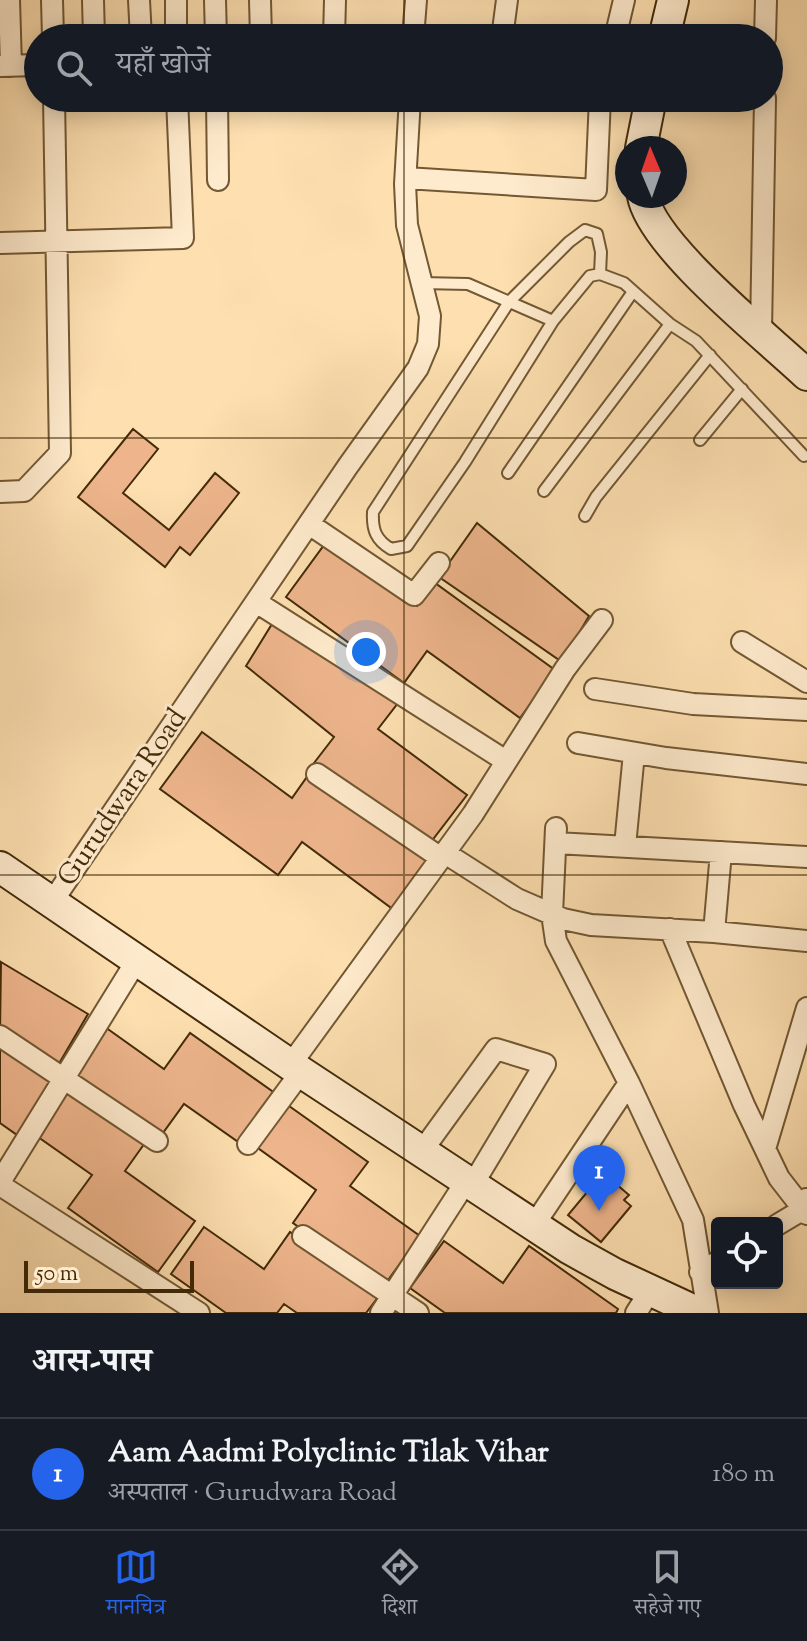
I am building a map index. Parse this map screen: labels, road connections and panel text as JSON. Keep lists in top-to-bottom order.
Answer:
{
  "streets": {
    "street": ["Gurudwara Road"]
  },
  "scale_bar": "50 m",
  "north": "top",
  "page": {
    "search": "यहाँ खोजें",
    "pins": "1",
    "scale": "50 m",
    "heading": "आस-पास",
    "list": [
      {
        "mark": "1",
        "name": "Aam Aadmi Polyclinic Tilak Vihar",
        "note": "अस्पताल · Gurudwara Road",
        "value": "180 m"
      }
    ],
    "nav": ["मानचित्र", "दिशा", "सहेजे गए"]
  }
}
